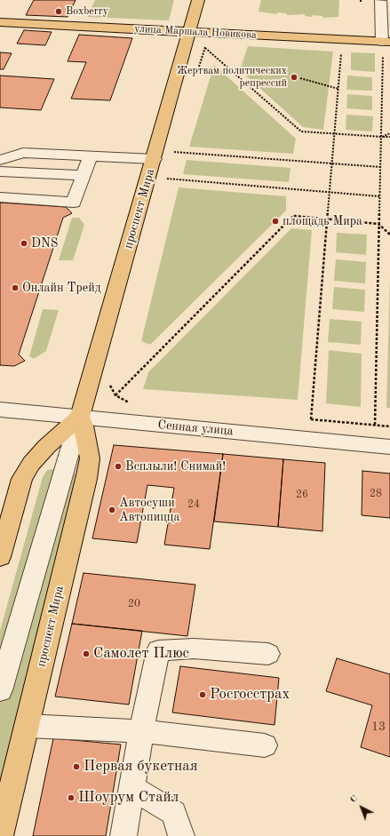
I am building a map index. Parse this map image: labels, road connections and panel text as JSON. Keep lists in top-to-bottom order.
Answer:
{
  "streets": {
    "main road": ["улица Маршала Новикова", "проспект Мира"],
    "street": ["Сенная улица"]
  },
  "crossings": [
    ["улица Маршала Новикова", "проспект Мира"],
    ["проспект Мира", "Сенная улица"]
  ],
  "places": [
    "Boxberry",
    "Жертвам политических репрессий",
    "площадь Мира",
    "DNS",
    "Онлайн Трейд",
    "Всплыли! Снимай!",
    "Автосуши Автопицца",
    "Самолет Плюс",
    "Росгосстрах",
    "Первая букетная",
    "Шоурум Стайл"
  ],
  "house_numbers": [
    "28",
    "26",
    "24",
    "20",
    "13"
  ],
  "north": "top left"
}
